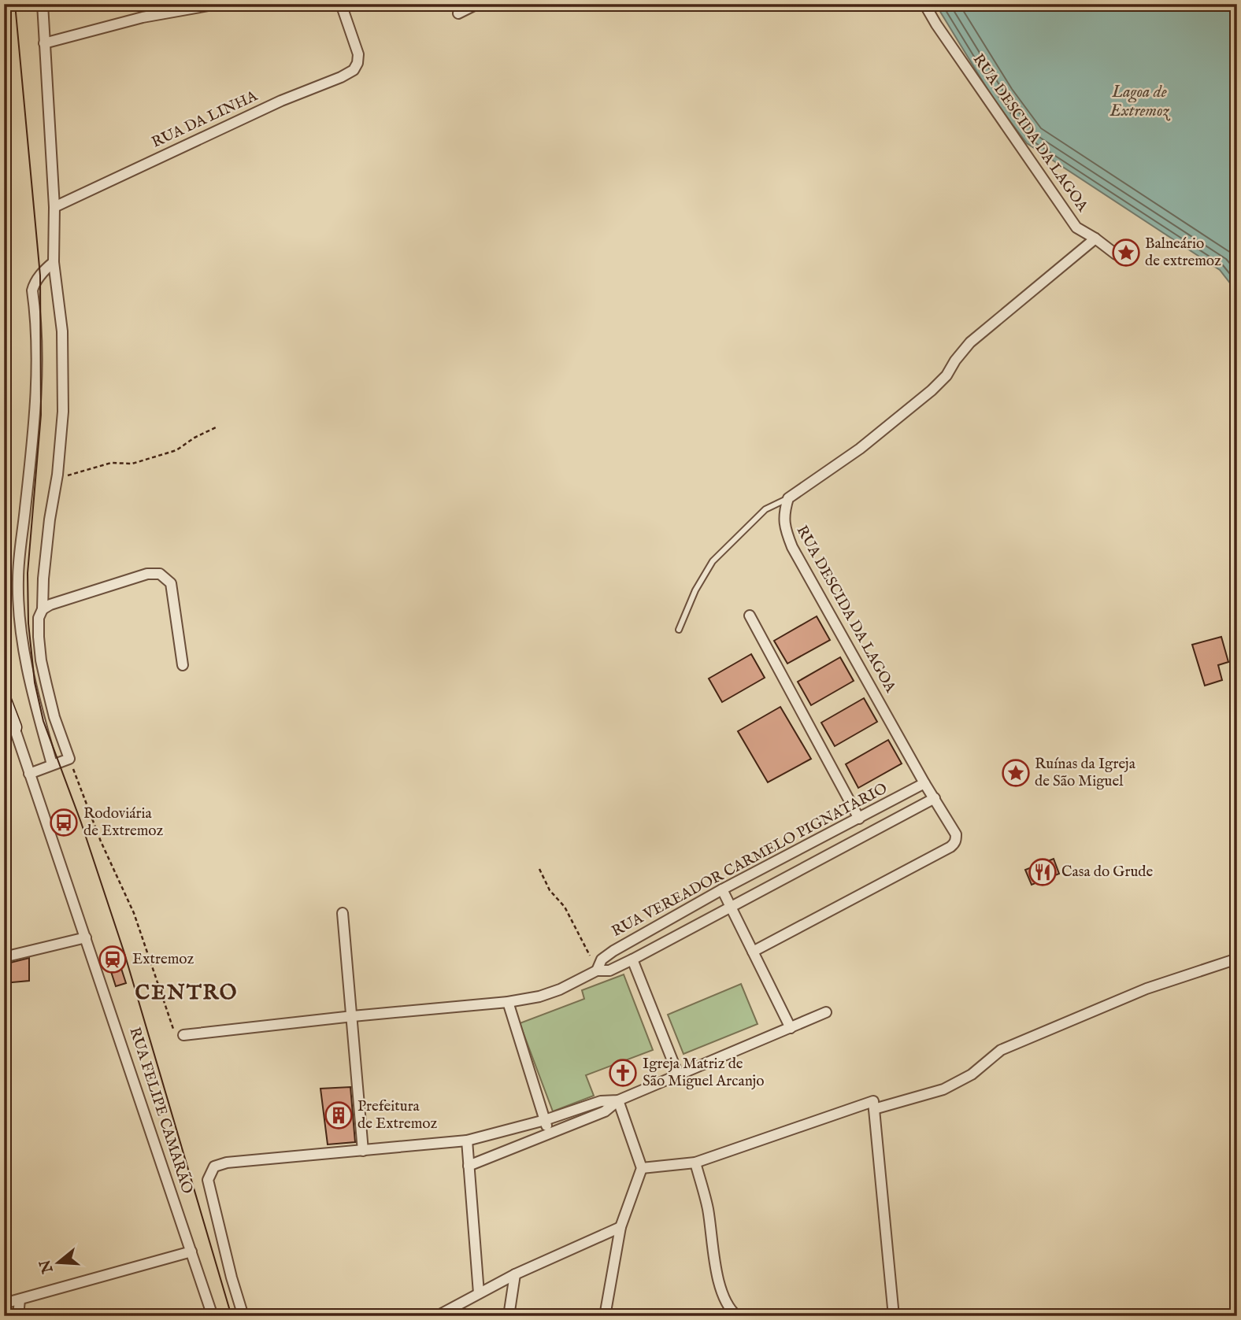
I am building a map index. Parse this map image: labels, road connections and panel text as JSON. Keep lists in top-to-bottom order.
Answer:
{
  "streets": {
    "street": [
      "RUA DA LINHA",
      "RUA DESCIDA DA LAGOA",
      "RUA VEREADOR CARMELO PIGNATARIO",
      "RUA FELIPE CAMARÃO"
    ]
  },
  "crossings": [
    ["RUA DESCIDA DA LAGOA", "RUA VEREADOR CARMELO PIGNATARIO"]
  ],
  "districts": ["CENTRO"],
  "water": ["Lagoa de Extremoz"],
  "places": {
    "place": ["Balneário de extremoz", "Ruínas da Igreja de São Miguel"],
    "bus stop": ["Rodoviária de Extremoz"],
    "restaurant": ["Casa do Grude"],
    "station": ["Extremoz"],
    "church": ["Igreja Matriz de São Miguel Arcanjo"],
    "building": ["Prefeitura de Extremoz"]
  },
  "north": "left"
}
